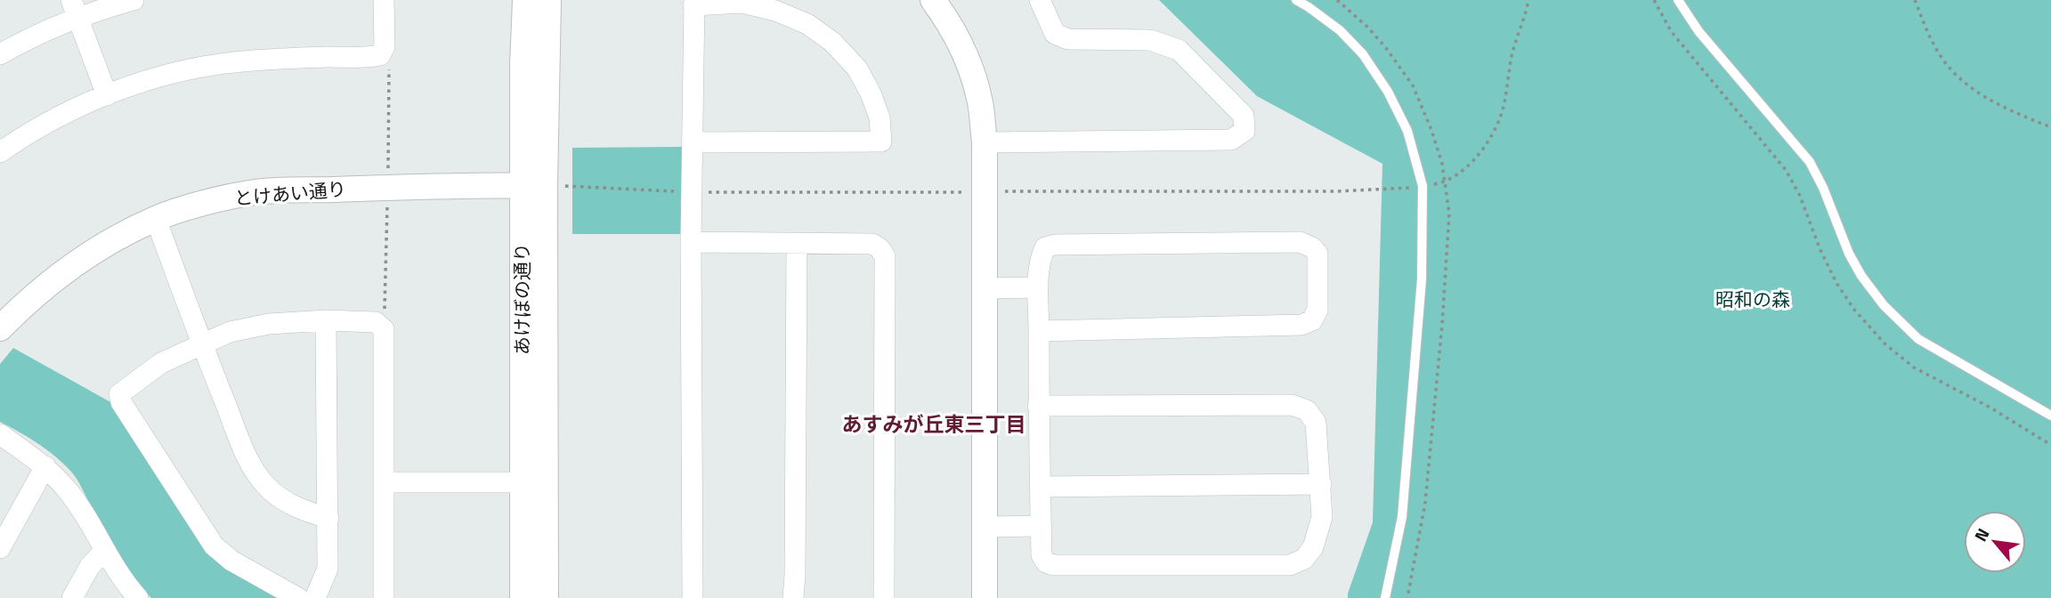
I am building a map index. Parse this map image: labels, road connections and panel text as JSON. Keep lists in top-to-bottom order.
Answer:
{
  "streets": {
    "street": ["とけあい通り", "あけぼの通り"]
  },
  "crossings": [
    ["とけあい通り", "あけぼの通り"]
  ],
  "districts": ["あすみが丘東三丁目"],
  "parks": ["昭和の森"],
  "north": "top left"
}
